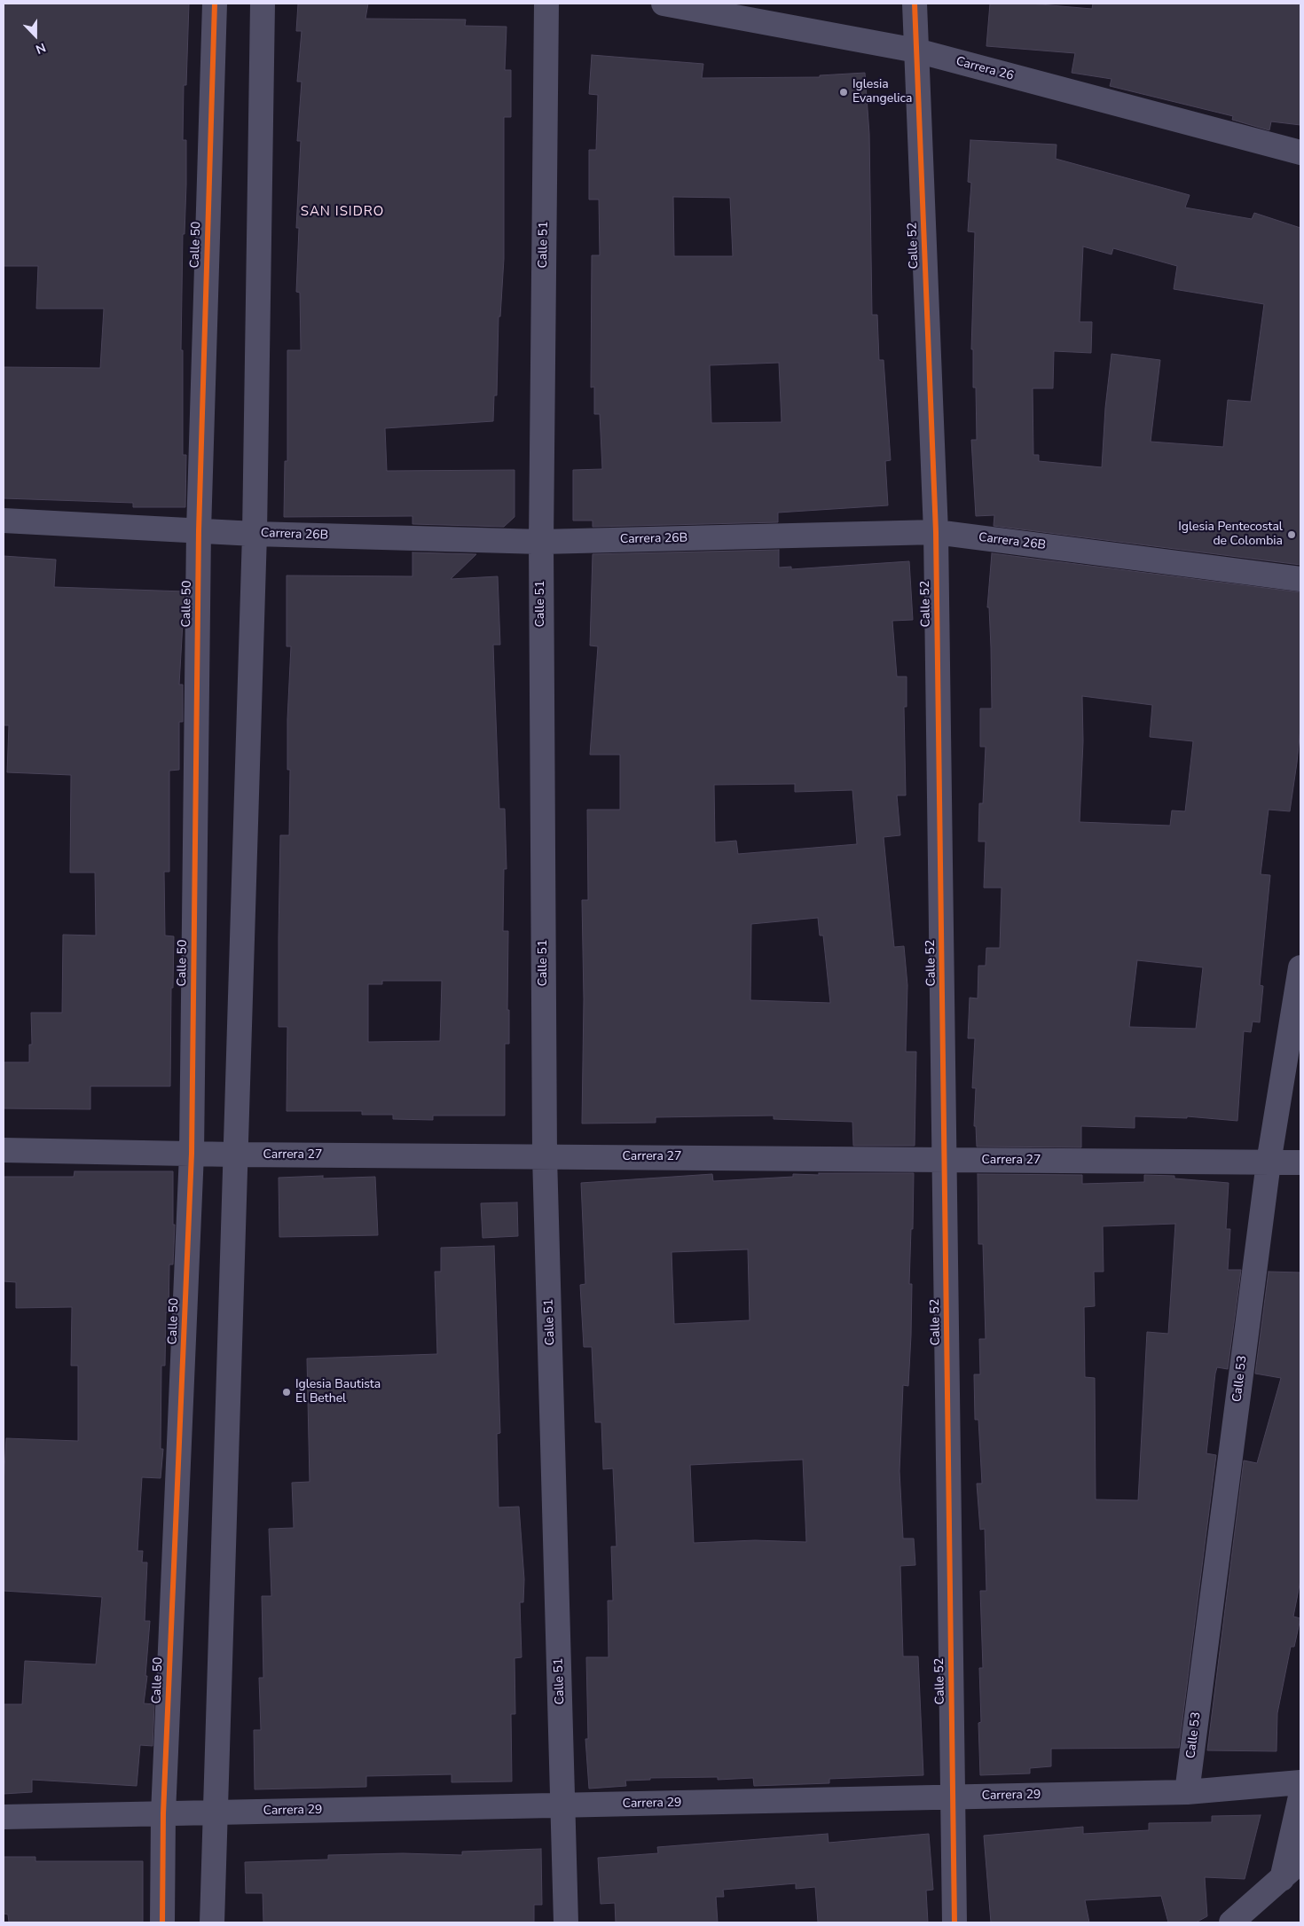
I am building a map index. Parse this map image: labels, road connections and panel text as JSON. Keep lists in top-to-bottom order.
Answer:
{
  "streets": {
    "street": [
      "Carrera 26",
      "Calle 50",
      "Calle 51",
      "Calle 52",
      "Carrera 26B",
      "Carrera 27",
      "Calle 53",
      "Carrera 29"
    ]
  },
  "crossings": [
    ["Carrera 26", "Calle 52"],
    ["Calle 50", "Carrera 26B"],
    ["Calle 50", "Carrera 27"],
    ["Calle 50", "Carrera 29"],
    ["Calle 51", "Carrera 26B"],
    ["Calle 51", "Carrera 27"],
    ["Calle 51", "Carrera 29"],
    ["Calle 52", "Carrera 26B"],
    ["Calle 52", "Carrera 27"],
    ["Calle 52", "Carrera 29"],
    ["Carrera 27", "Calle 53"],
    ["Calle 53", "Carrera 29"]
  ],
  "districts": ["SAN ISIDRO"],
  "places": ["Iglesia Evangelica", "Iglesia Pentecostal de Colombia", "Iglesia Bautista El Bethel"],
  "north": "bottom"
}
